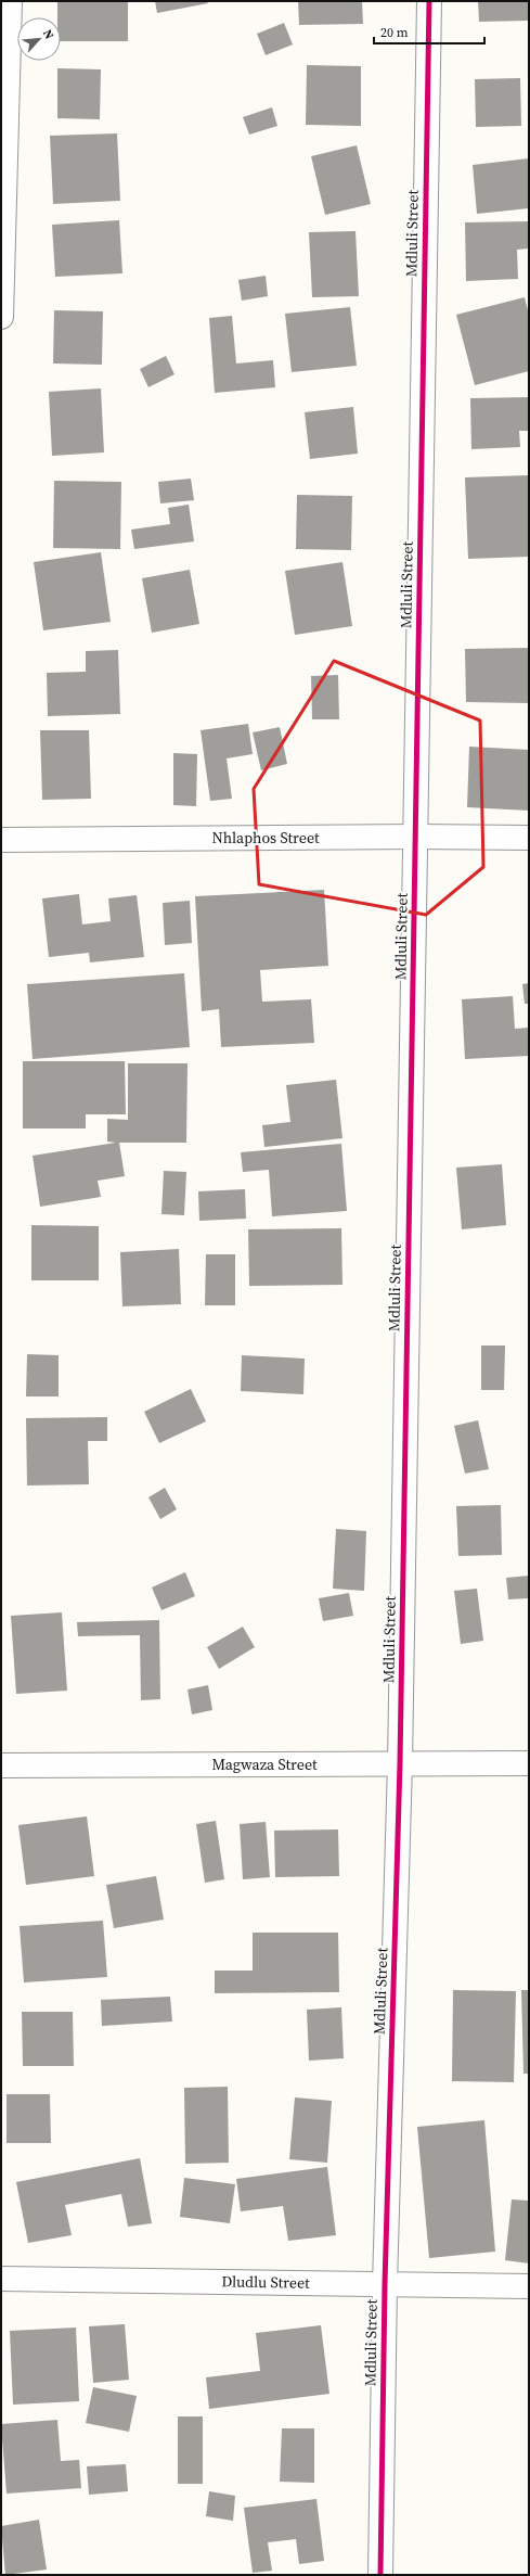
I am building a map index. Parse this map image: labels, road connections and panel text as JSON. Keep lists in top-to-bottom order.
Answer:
{
  "streets": {
    "street": [
      "Mdluli Street",
      "Nhlaphos Street",
      "Magwaza Street",
      "Dludlu Street"
    ]
  },
  "crossings": [
    ["Mdluli Street", "Nhlaphos Street"],
    ["Mdluli Street", "Magwaza Street"],
    ["Mdluli Street", "Dludlu Street"]
  ],
  "scale_bar": "20 m",
  "north": "top right"
}
